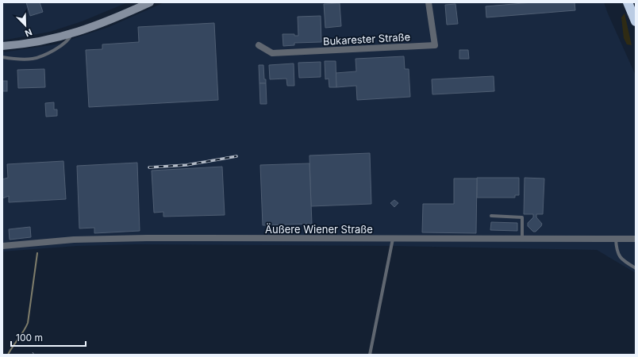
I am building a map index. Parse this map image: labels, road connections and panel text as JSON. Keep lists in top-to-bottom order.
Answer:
{
  "streets": {
    "street": ["Bukarester Straße", "Äußere Wiener Straße"]
  },
  "scale_bar": "100 m",
  "north": "bottom right"
}
